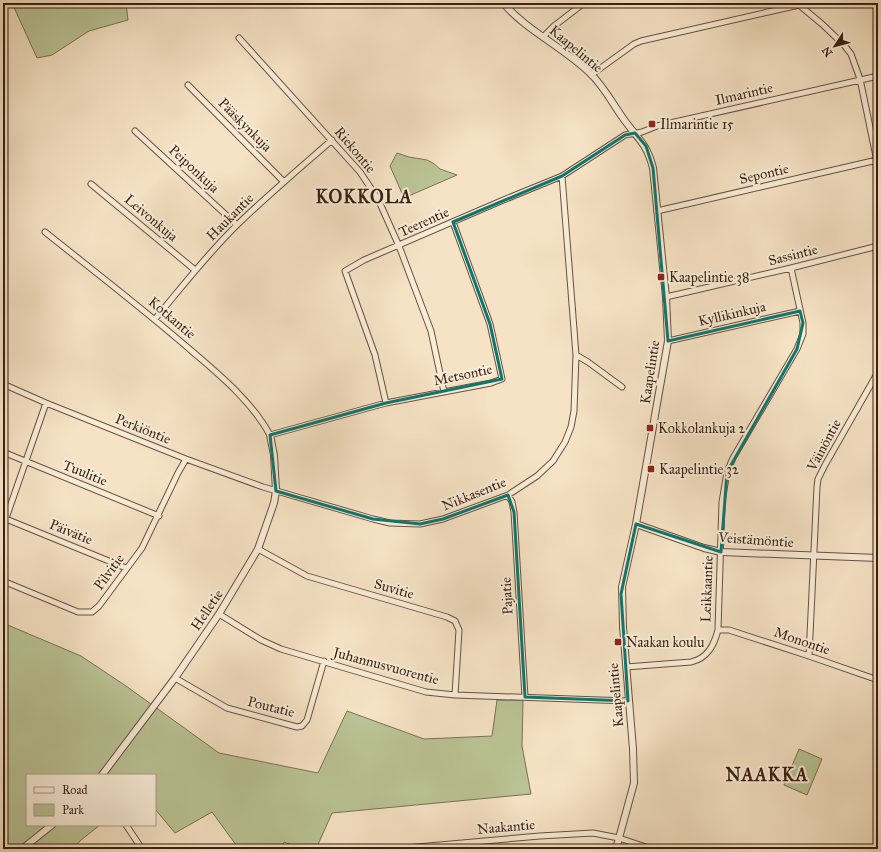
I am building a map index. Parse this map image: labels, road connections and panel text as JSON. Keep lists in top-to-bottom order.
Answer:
{
  "streets": {
    "street": [
      "Kaapelintie",
      "Ilmarintie",
      "Pääskynkuja",
      "Riekontie",
      "Peiponkuja",
      "Sepontie",
      "Haukantie",
      "Leivonkuja",
      "Teerentie",
      "Sassintie",
      "Kyllikinkuja",
      "Kotkantie",
      "Metsontie",
      "Perkiöntie",
      "Väinöntie",
      "Tuulitie",
      "Nikkasentie",
      "Päivätie",
      "Veistämöntie",
      "Pilvitie",
      "Suvitie",
      "Leikkaantie",
      "Pajatie",
      "Helletie",
      "Monontie",
      "Juhannusvuorentie",
      "Poutatie",
      "Naakantie"
    ]
  },
  "crossings": [
    ["Kaapelintie", "Ilmarintie"],
    ["Kaapelintie", "Sepontie"],
    ["Kaapelintie", "Teerentie"],
    ["Kaapelintie", "Sassintie"],
    ["Kaapelintie", "Kyllikinkuja"],
    ["Kaapelintie", "Veistämöntie"],
    ["Kaapelintie", "Leikkaantie"],
    ["Kaapelintie", "Juhannusvuorentie"],
    ["Kaapelintie", "Naakantie"],
    ["Ilmarintie", "Teerentie"],
    ["Pääskynkuja", "Haukantie"],
    ["Riekontie", "Haukantie"],
    ["Riekontie", "Teerentie"],
    ["Riekontie", "Metsontie"],
    ["Peiponkuja", "Haukantie"],
    ["Haukantie", "Leivonkuja"],
    ["Haukantie", "Kotkantie"],
    ["Teerentie", "Metsontie"],
    ["Teerentie", "Nikkasentie"],
    ["Sassintie", "Leikkaantie"],
    ["Kyllikinkuja", "Leikkaantie"],
    ["Kotkantie", "Metsontie"],
    ["Kotkantie", "Helletie"],
    ["Metsontie", "Helletie"],
    ["Perkiöntie", "Nikkasentie"],
    ["Perkiöntie", "Pilvitie"],
    ["Perkiöntie", "Helletie"],
    ["Väinöntie", "Veistämöntie"],
    ["Väinöntie", "Monontie"],
    ["Tuulitie", "Pilvitie"],
    ["Nikkasentie", "Pajatie"],
    ["Nikkasentie", "Helletie"],
    ["Päivätie", "Pilvitie"],
    ["Veistämöntie", "Leikkaantie"],
    ["Suvitie", "Helletie"],
    ["Suvitie", "Juhannusvuorentie"],
    ["Leikkaantie", "Monontie"],
    ["Pajatie", "Juhannusvuorentie"],
    ["Helletie", "Juhannusvuorentie"],
    ["Helletie", "Poutatie"],
    ["Juhannusvuorentie", "Poutatie"]
  ],
  "districts": ["KOKKOLA", "NAAKKA"],
  "places": {
    "transit": [
      "Ilmarintie 15",
      "Kaapelintie 38",
      "Kokkolankuja 2",
      "Kaapelintie 32",
      "Naakan koulu"
    ]
  },
  "legend": ["Road", "Park"],
  "north": "bottom left"
}
